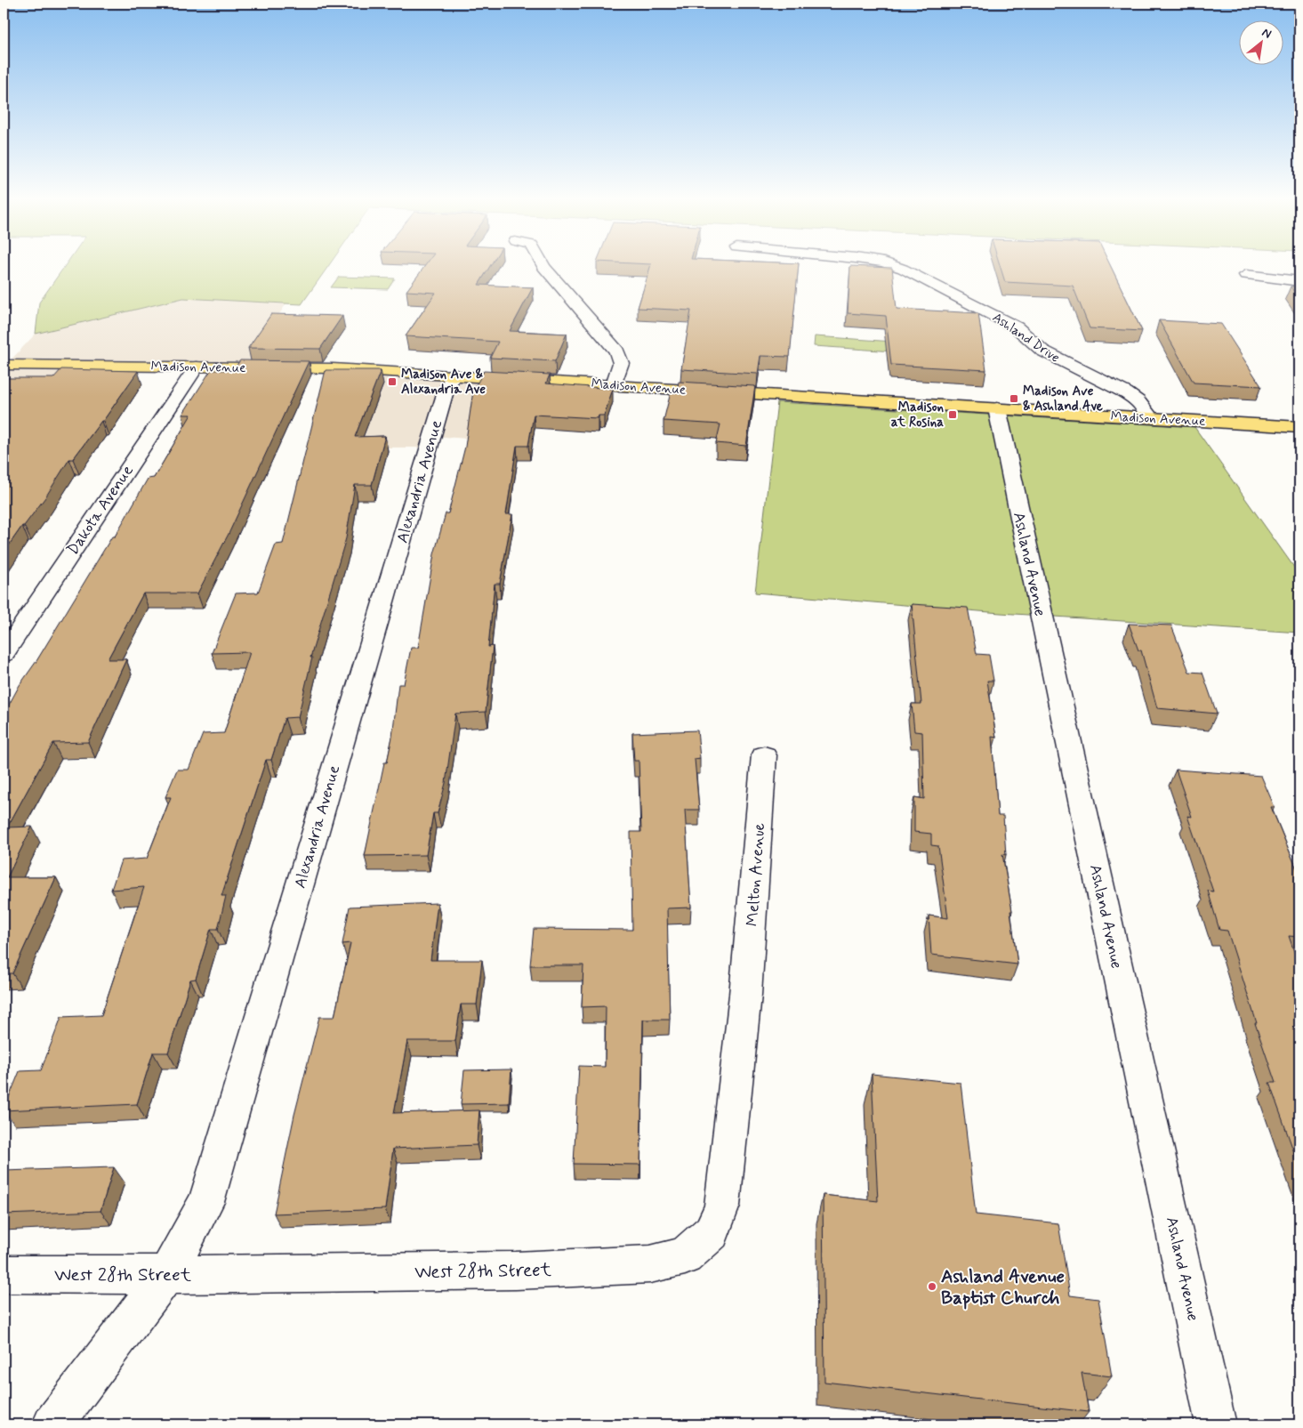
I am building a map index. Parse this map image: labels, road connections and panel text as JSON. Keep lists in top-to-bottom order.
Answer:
{
  "streets": {
    "main road": ["Madison Avenue"],
    "street": [
      "Ashland Drive",
      "Alexandria Avenue",
      "Dakota Avenue",
      "Ashland Avenue",
      "Melton Avenue",
      "West 28th Street"
    ]
  },
  "crossings": [
    ["Ashland Drive", "Madison Avenue"],
    ["Madison Avenue", "Alexandria Avenue"],
    ["Madison Avenue", "Dakota Avenue"],
    ["Madison Avenue", "Ashland Avenue"],
    ["Alexandria Avenue", "West 28th Street"],
    ["Melton Avenue", "West 28th Street"]
  ],
  "places": {
    "transit": ["Madison Ave & Alexandria Ave", "Madison Ave & Ashland Ave", "Madison at Rosina"],
    "other": ["Ashland Avenue Baptist Church"]
  },
  "north": "top right"
}
